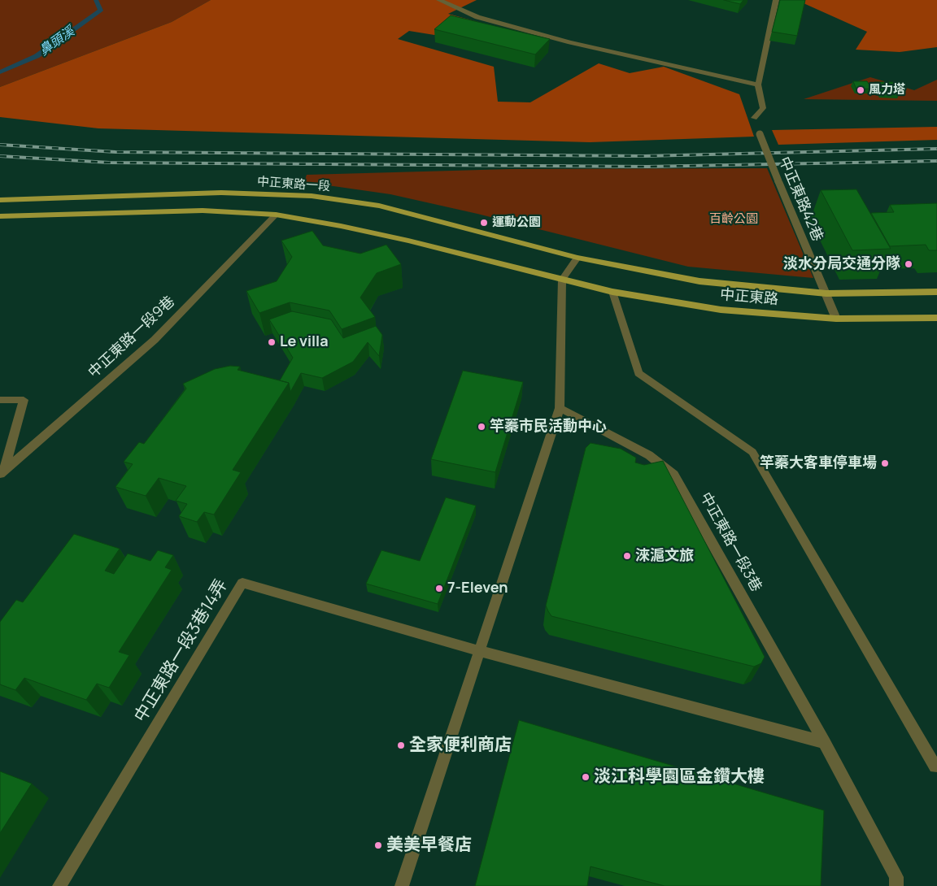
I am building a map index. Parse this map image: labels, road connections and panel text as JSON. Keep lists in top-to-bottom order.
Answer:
{
  "streets": {
    "main road": ["中正東路一段", "中正東路"],
    "street": [
      "中正東路42巷",
      "中正東路一段9巷",
      "中正東路一段3巷",
      "中正東路一段3巷14弄"
    ]
  },
  "crossings": [
    ["中正東路一段", "中正東路"],
    ["中正東路42巷", "中正東路"]
  ],
  "water": ["鼻頭溪"],
  "parks": ["百齡公園"],
  "places": [
    "風力塔",
    "運動公園",
    "淡水分局交通分隊",
    "Le villa",
    "竿蓁市民活動中心",
    "竿蓁大客車停車場",
    "淶滬文旅",
    "7-Eleven",
    "全家便利商店",
    "淡江科學園區金鑽大樓",
    "美美早餐店"
  ]
}
